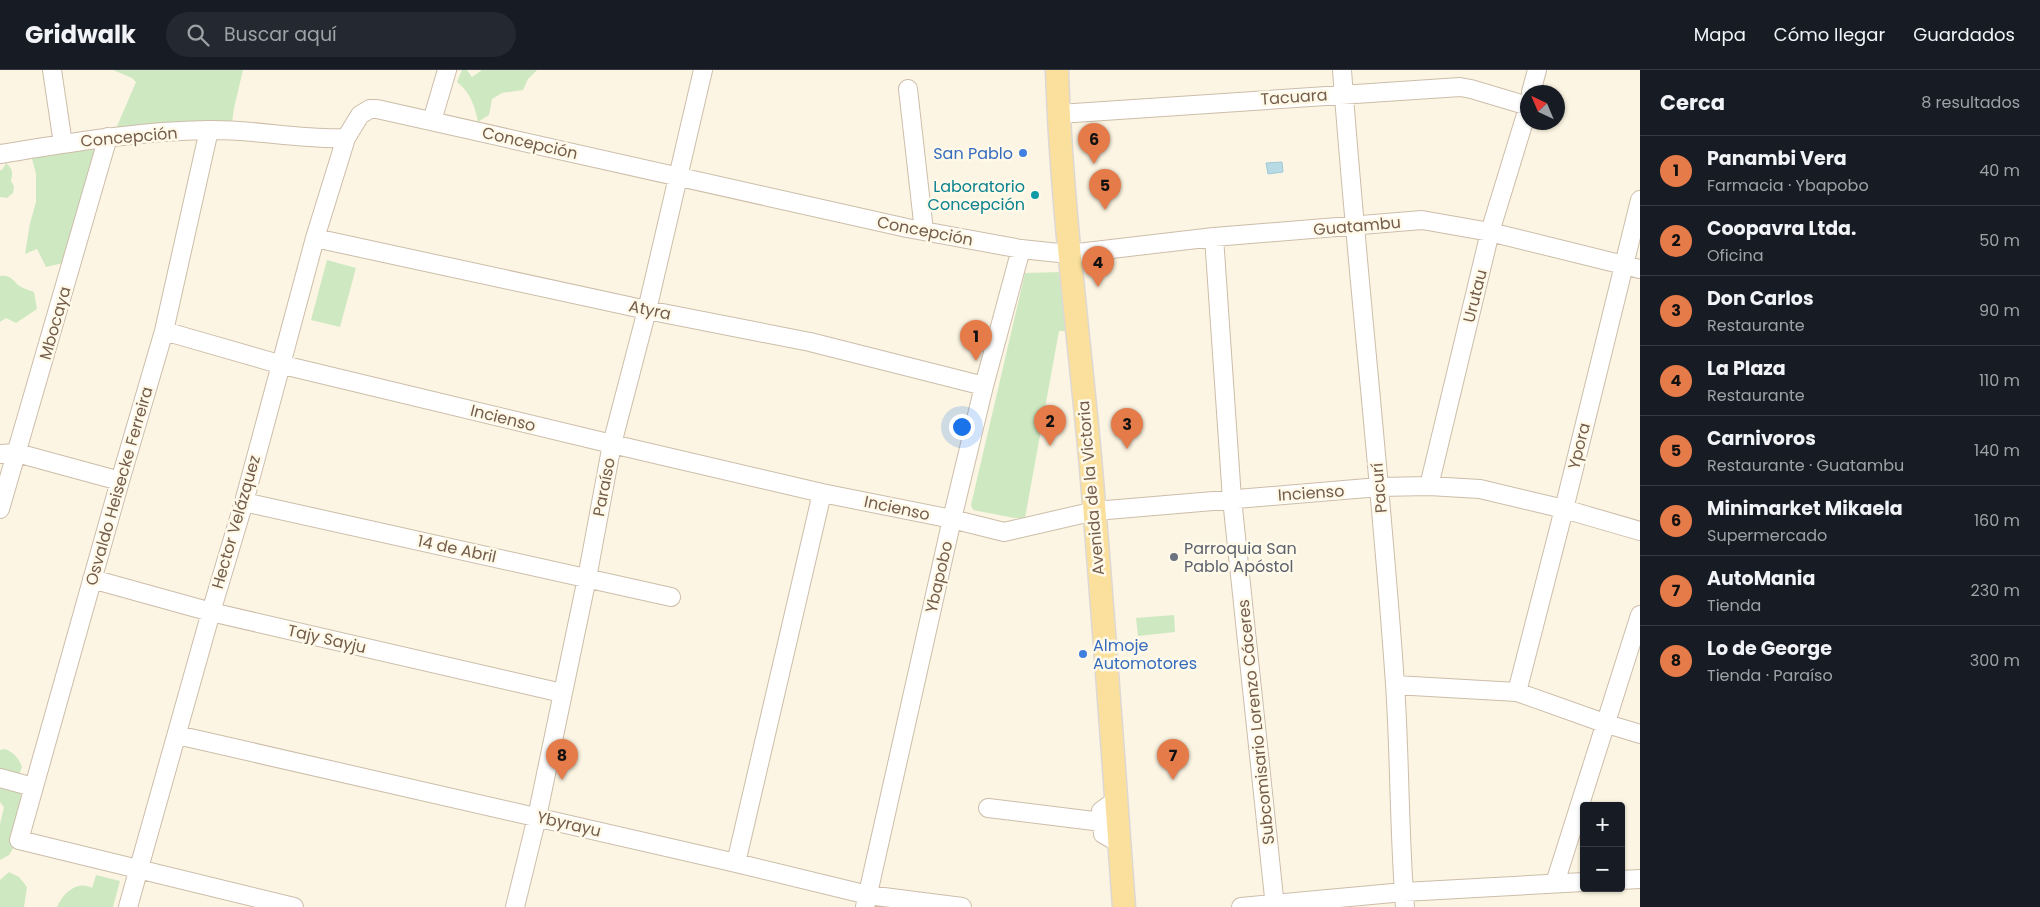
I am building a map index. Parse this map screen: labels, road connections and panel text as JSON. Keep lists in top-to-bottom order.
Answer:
{
  "streets": {
    "main road": ["Avenida de la Victoria"],
    "street": [
      "Tacuara",
      "Concepción",
      "Guatambu",
      "Urutau",
      "Atyra",
      "Mbocaya",
      "Incienso",
      "Ypora",
      "Osvaldo Heisecke Ferreira",
      "Paraíso",
      "Pacurí",
      "Hector Velázquez",
      "14 de Abril",
      "Ybapobo",
      "Tajy Sayju",
      "Subcomisario Lorenzo Cáceres",
      "Ybyrayu"
    ]
  },
  "crossings": [
    ["Tacuara", "Avenida de la Victoria"],
    ["Tacuara", "Pacurí"],
    ["Concepción", "Guatambu"],
    ["Concepción", "Mbocaya"],
    ["Concepción", "Osvaldo Heisecke Ferreira"],
    ["Concepción", "Paraíso"],
    ["Concepción", "Avenida de la Victoria"],
    ["Concepción", "Hector Velázquez"],
    ["Concepción", "Ybapobo"],
    ["Guatambu", "Urutau"],
    ["Guatambu", "Ypora"],
    ["Guatambu", "Avenida de la Victoria"],
    ["Guatambu", "Pacurí"],
    ["Guatambu", "Subcomisario Lorenzo Cáceres"],
    ["Urutau", "Incienso"],
    ["Atyra", "Paraíso"],
    ["Atyra", "Hector Velázquez"],
    ["Atyra", "Ybapobo"],
    ["Incienso", "Ypora"],
    ["Incienso", "Osvaldo Heisecke Ferreira"],
    ["Incienso", "Paraíso"],
    ["Incienso", "Avenida de la Victoria"],
    ["Incienso", "Pacurí"],
    ["Incienso", "Hector Velázquez"],
    ["Incienso", "Ybapobo"],
    ["Incienso", "Subcomisario Lorenzo Cáceres"],
    ["Osvaldo Heisecke Ferreira", "Hector Velázquez"],
    ["Osvaldo Heisecke Ferreira", "Tajy Sayju"],
    ["Paraíso", "14 de Abril"],
    ["Paraíso", "Tajy Sayju"],
    ["Paraíso", "Ybyrayu"],
    ["Hector Velázquez", "14 de Abril"],
    ["Hector Velázquez", "Tajy Sayju"],
    ["Hector Velázquez", "Ybyrayu"],
    ["Ybapobo", "Ybyrayu"]
  ],
  "places": [
    "San Pablo",
    "Laboratorio Concepción",
    "Parroquia San Pablo Apóstol",
    "Almoje Automotores"
  ],
  "north": "top left",
  "page": {
    "header": "Gridwalk",
    "search": "Buscar aquí",
    "nav": ["Mapa", "Cómo llegar", "Guardados"],
    "heading": ["Cerca", "8 resultados"],
    "pins": [
      "6",
      "5",
      "4",
      "1",
      "2",
      "3",
      "7",
      "8"
    ],
    "list": [
      {
        "mark": "1",
        "name": "Panambi Vera",
        "note": "Farmacia · Ybapobo",
        "value": "40 m"
      },
      {
        "mark": "2",
        "name": "Coopavra Ltda.",
        "note": "Oficina",
        "value": "50 m"
      },
      {
        "mark": "3",
        "name": "Don Carlos",
        "note": "Restaurante",
        "value": "90 m"
      },
      {
        "mark": "4",
        "name": "La Plaza",
        "note": "Restaurante",
        "value": "110 m"
      },
      {
        "mark": "5",
        "name": "Carnivoros",
        "note": "Restaurante · Guatambu",
        "value": "140 m"
      },
      {
        "mark": "6",
        "name": "Minimarket Mikaela",
        "note": "Supermercado",
        "value": "160 m"
      },
      {
        "mark": "7",
        "name": "AutoMania",
        "note": "Tienda",
        "value": "230 m"
      },
      {
        "mark": "8",
        "name": "Lo de George",
        "note": "Tienda · Paraíso",
        "value": "300 m"
      }
    ],
    "map_buttons": ["+", "−"]
  }
}
